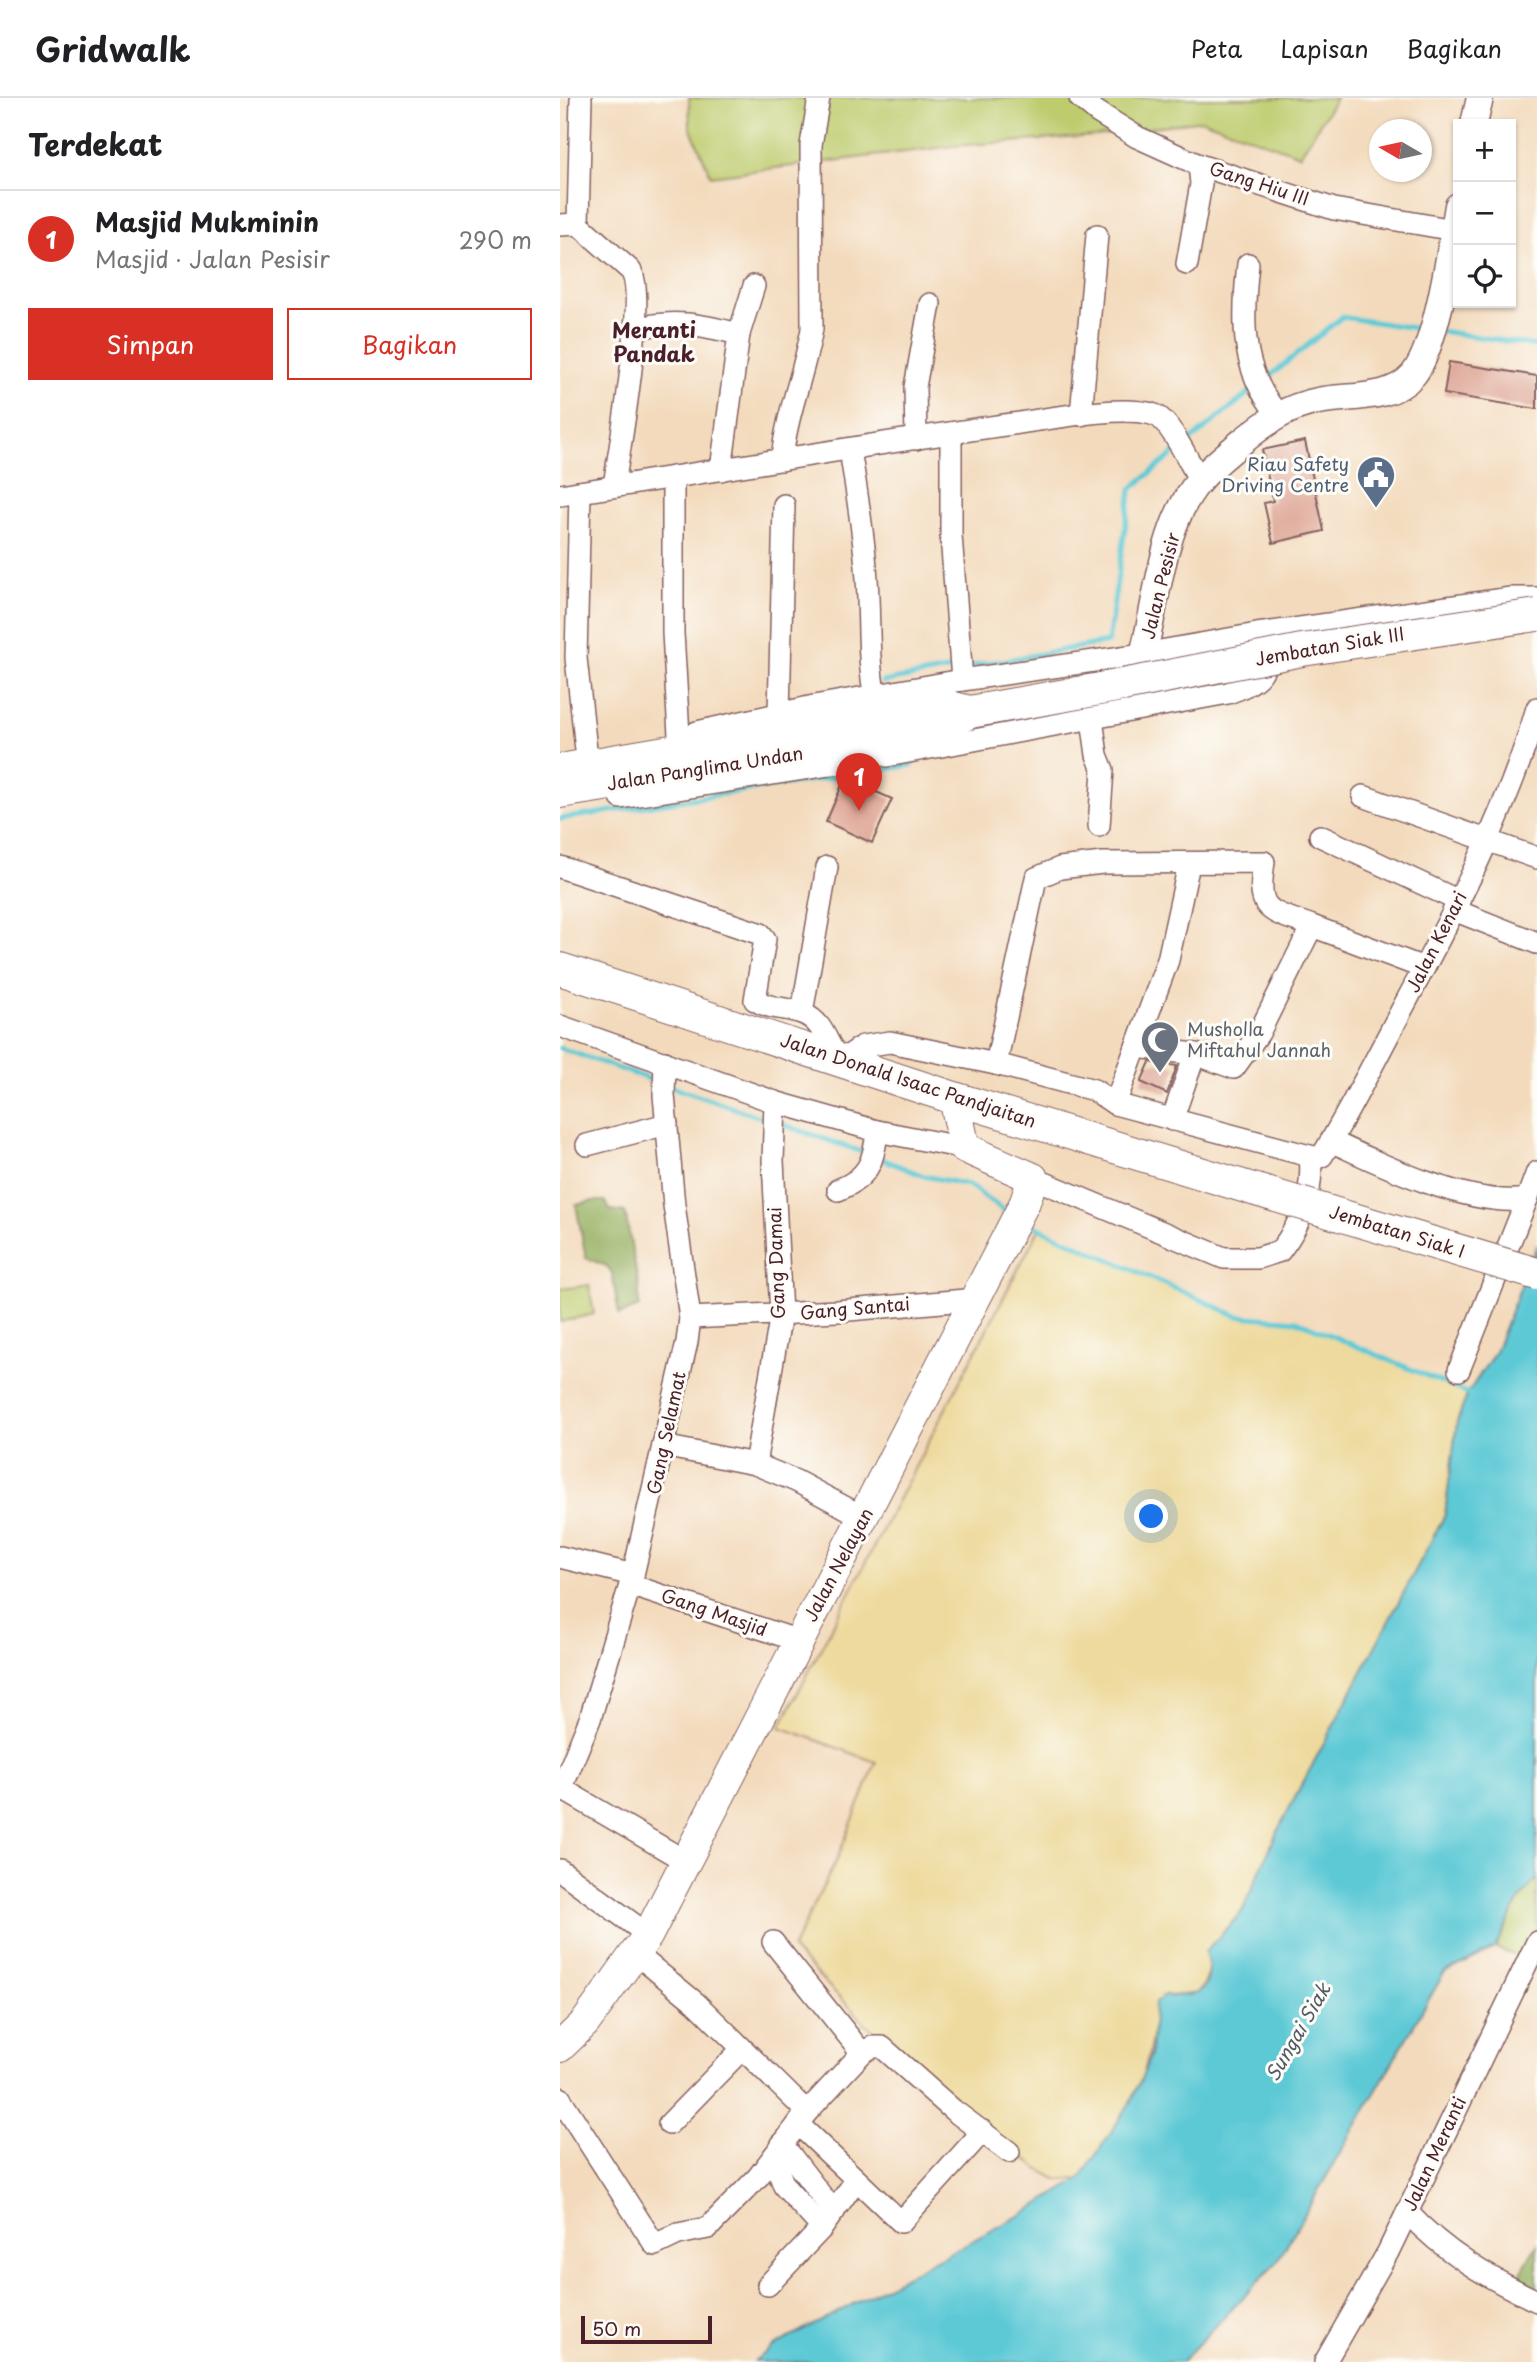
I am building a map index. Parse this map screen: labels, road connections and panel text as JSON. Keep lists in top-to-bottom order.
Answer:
{
  "streets": {
    "main road": [
      "Jembatan Siak III",
      "Jalan Panglima Undan",
      "Jalan Donald Isaac Pandjaitan",
      "Jembatan Siak I",
      "Jalan Nelayan"
    ],
    "street": [
      "Gang Hiu III",
      "Jalan Pesisir",
      "Jalan Kenari",
      "Gang Damai",
      "Gang Santai",
      "Gang Selamat",
      "Gang Masjid",
      "Jalan Meranti"
    ]
  },
  "crossings": [
    ["Jalan Pesisir", "Jalan Panglima Undan"],
    ["Jembatan Siak III", "Jalan Panglima Undan"],
    ["Jalan Donald Isaac Pandjaitan", "Jembatan Siak I"],
    ["Gang Damai", "Gang Santai"],
    ["Gang Santai", "Gang Selamat"],
    ["Gang Santai", "Jalan Nelayan"],
    ["Gang Selamat", "Gang Masjid"],
    ["Jalan Nelayan", "Gang Masjid"]
  ],
  "districts": ["Meranti Pandak"],
  "water": ["Sungai Siak"],
  "places": {
    "public building": ["Riau Safety Driving Centre"],
    "mosque": ["Musholla Miftahul Jannah"]
  },
  "scale_bar": "50 m",
  "north": "left",
  "page": {
    "header": "Gridwalk",
    "nav": ["Peta", "Lapisan", "Bagikan"],
    "heading": "Terdekat",
    "map_buttons": ["+", "−"],
    "list": [
      {
        "mark": "1",
        "name": "Masjid Mukminin",
        "note": "Masjid · Jalan Pesisir",
        "value": "290 m"
      }
    ],
    "buttons": ["Simpan", "Bagikan"],
    "pins": "1",
    "scale": "50 m"
  }
}
